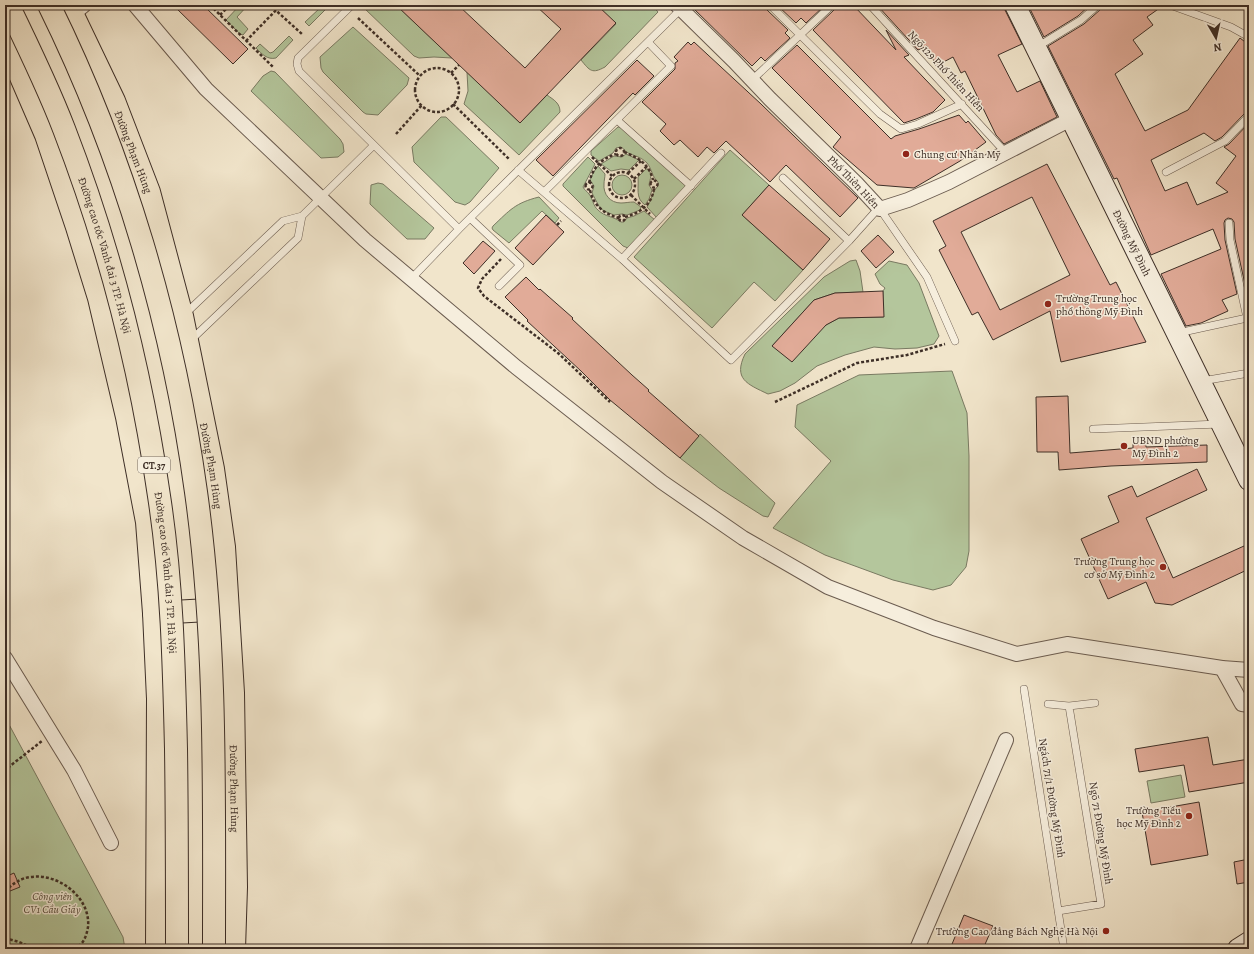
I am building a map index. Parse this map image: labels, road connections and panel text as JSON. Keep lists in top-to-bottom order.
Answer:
{
  "streets": {
    "main road": ["Đường Phạm Hùng", "Đường cao tốc Vành đai 3 TP. Hà Nội", "CT.37"],
    "street": ["Phố Thiên Hiền", "Đường Mỹ Đình"],
    "lane": ["Ngõ 129 Phố Thiên Hiền", "Ngách 71/1 Đường Mỹ Đình", "Ngõ 71 Đường Mỹ Đình"]
  },
  "crossings": [
    ["Ngõ 129 Phố Thiên Hiền", "Phố Thiên Hiền"],
    ["Phố Thiên Hiền", "Đường Mỹ Đình"],
    ["Ngách 71/1 Đường Mỹ Đình", "Ngõ 71 Đường Mỹ Đình"]
  ],
  "parks": ["Công viên CV1 Cầu Giấy"],
  "places": [
    "Chung cư Nhân Mỹ",
    "Trường Trung học phổ thông Mỹ Đình",
    "UBND phường Mỹ Đình 2",
    "Trường Trung học cơ sở Mỹ Đình 2",
    "Trường Tiểu học Mỹ Đình 2",
    "Trường Cao đẳng Bách Nghệ Hà Nội"
  ],
  "north": "bottom"
}
